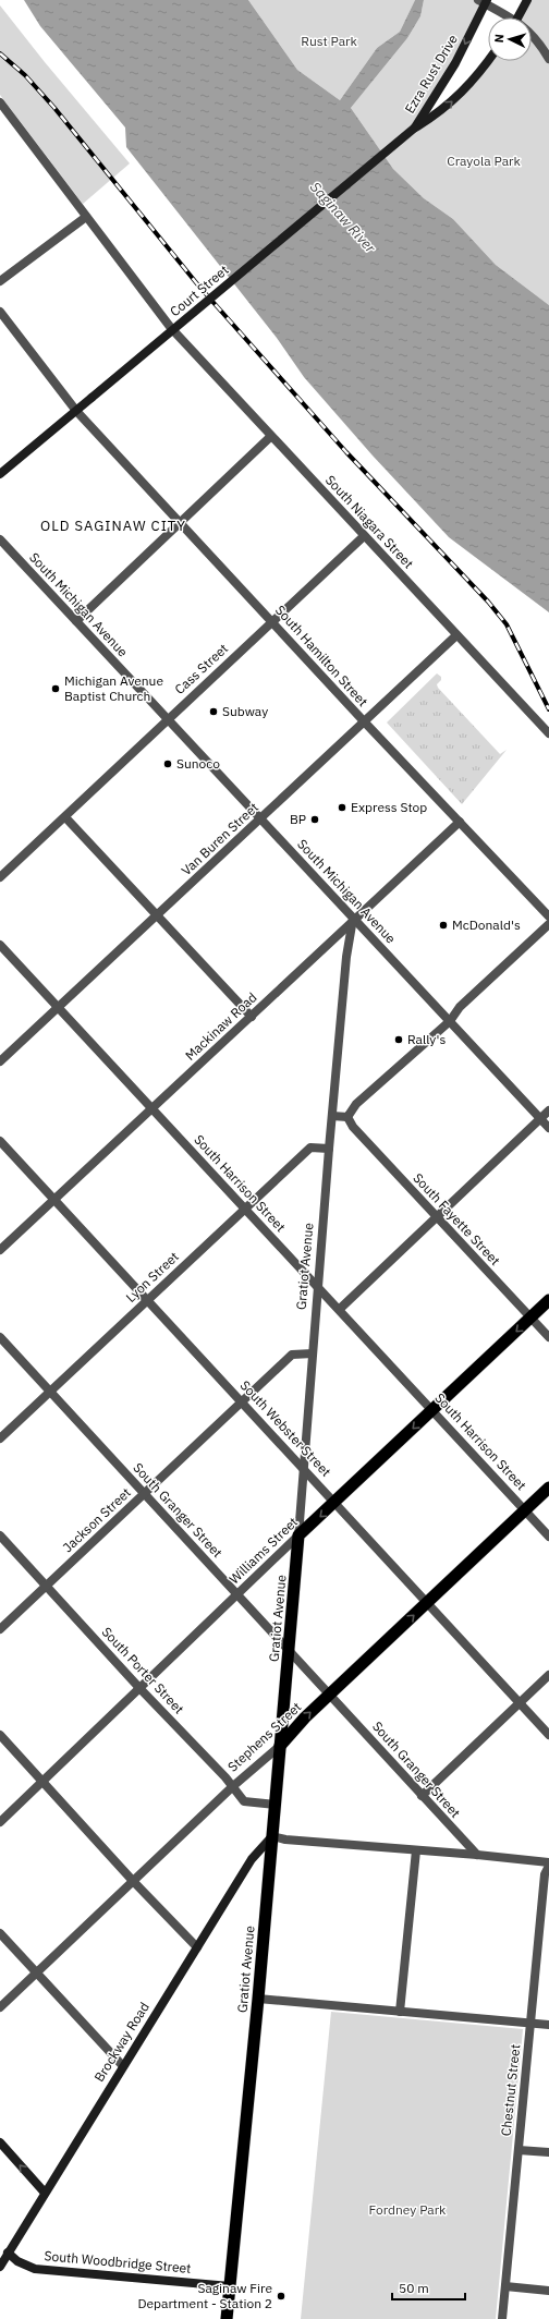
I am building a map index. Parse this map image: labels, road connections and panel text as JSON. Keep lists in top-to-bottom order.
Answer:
{
  "streets": {
    "highway": ["Gratiot Avenue", "Williams Street", "Stephens Street"],
    "main road": [
      "Ezra Rust Drive",
      "Court Street",
      "Brockway Road",
      "South Woodbridge Street"
    ],
    "street": [
      "South Niagara Street",
      "South Michigan Avenue",
      "South Hamilton Street",
      "Cass Street",
      "Van Buren Street",
      "Mackinaw Road",
      "South Harrison Street",
      "South Fayette Street",
      "Lyon Street",
      "South Webster Street",
      "South Granger Street",
      "Jackson Street",
      "South Porter Street",
      "Chestnut Street"
    ]
  },
  "crossings": [
    ["Ezra Rust Drive", "Court Street"],
    ["Court Street", "South Hamilton Street"],
    ["South Niagara Street", "Cass Street"],
    ["South Niagara Street", "Van Buren Street"],
    ["South Michigan Avenue", "Cass Street"],
    ["South Michigan Avenue", "Van Buren Street"],
    ["South Michigan Avenue", "Mackinaw Road"],
    ["South Michigan Avenue", "Gratiot Avenue"],
    ["South Hamilton Street", "Cass Street"],
    ["South Hamilton Street", "Van Buren Street"],
    ["South Hamilton Street", "Mackinaw Road"],
    ["Van Buren Street", "South Harrison Street"],
    ["Mackinaw Road", "South Harrison Street"],
    ["Mackinaw Road", "Gratiot Avenue"],
    ["Mackinaw Road", "South Webster Street"],
    ["South Harrison Street", "Gratiot Avenue"],
    ["South Harrison Street", "Lyon Street"],
    ["South Harrison Street", "Williams Street"],
    ["South Harrison Street", "Stephens Street"],
    ["South Fayette Street", "Williams Street"],
    ["Gratiot Avenue", "Lyon Street"],
    ["Gratiot Avenue", "South Webster Street"],
    ["Gratiot Avenue", "South Granger Street"],
    ["Gratiot Avenue", "Jackson Street"],
    ["Gratiot Avenue", "Williams Street"],
    ["Gratiot Avenue", "South Porter Street"],
    ["Gratiot Avenue", "Stephens Street"],
    ["Gratiot Avenue", "Brockway Road"],
    ["Gratiot Avenue", "South Woodbridge Street"],
    ["Lyon Street", "South Webster Street"],
    ["Lyon Street", "South Granger Street"],
    ["South Webster Street", "Jackson Street"],
    ["South Webster Street", "Williams Street"],
    ["South Webster Street", "Stephens Street"],
    ["South Granger Street", "Jackson Street"],
    ["South Granger Street", "Williams Street"],
    ["South Granger Street", "Stephens Street"],
    ["Jackson Street", "South Porter Street"],
    ["Williams Street", "South Porter Street"],
    ["South Porter Street", "Stephens Street"],
    ["Brockway Road", "South Woodbridge Street"]
  ],
  "one_way": ["Williams Street"],
  "districts": ["OLD SAGINAW CITY"],
  "water": ["Saginaw River"],
  "parks": ["Rust Park", "Crayola Park", "Fordney Park"],
  "places": [
    "Michigan Avenue Baptist Church",
    "Subway",
    "Sunoco",
    "Express Stop",
    "BP",
    "McDonald's",
    "Rally's",
    "Saginaw Fire Department - Station 2"
  ],
  "scale_bar": "50 m",
  "north": "left"
}
